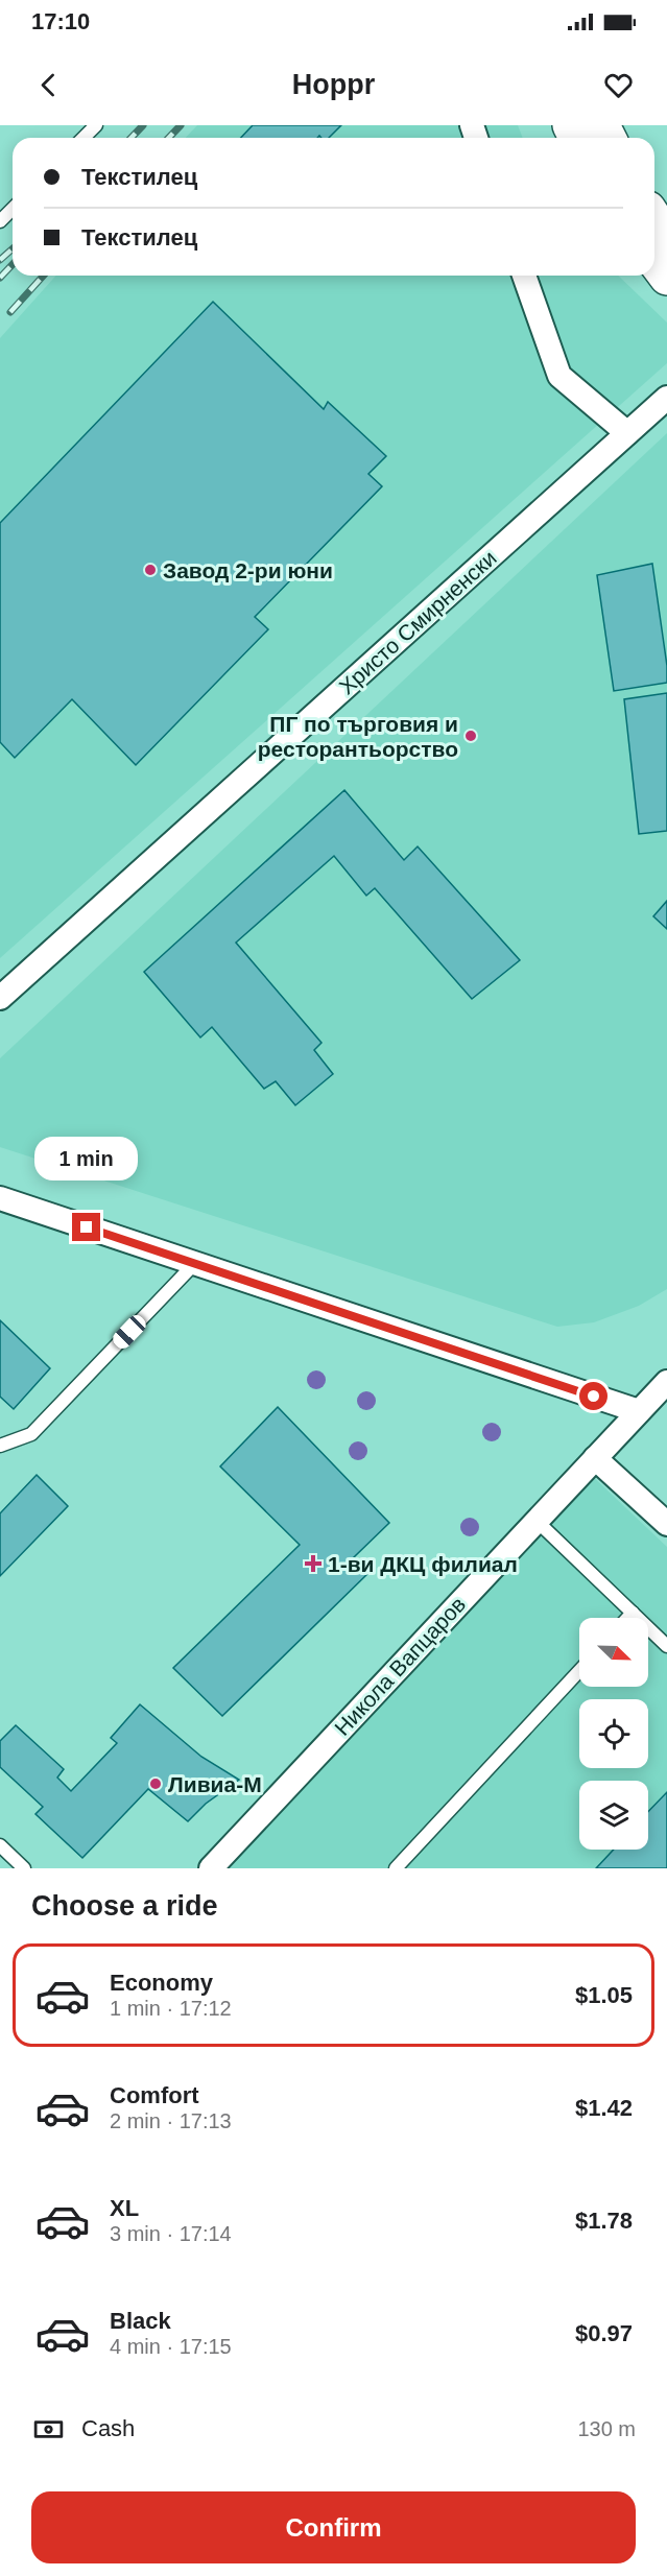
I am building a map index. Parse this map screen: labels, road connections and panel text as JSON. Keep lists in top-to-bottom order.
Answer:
{
  "streets": {
    "street": ["Христо Смирненски", "Никола Вапцаров"]
  },
  "places": {
    "other": ["Завод 2-ри юни", "ПГ по търговия и ресторантьорство", "Ливиа-М"],
    "health": ["1-ви ДКЦ филиал"]
  },
  "north": "bottom right",
  "page": {
    "status": "17:10",
    "header": "Hoppr",
    "banner": ["Текстилец", "Текстилец"],
    "bubble": "1 min",
    "heading": "Choose a ride",
    "list": [
      {
        "name": "Economy",
        "note": "1 min · 17:12",
        "value": "$1.05"
      },
      {
        "name": "Comfort",
        "note": "2 min · 17:13",
        "value": "$1.42"
      },
      {
        "name": "XL",
        "note": "3 min · 17:14",
        "value": "$1.78"
      },
      {
        "name": "Black",
        "note": "4 min · 17:15",
        "value": "$0.97"
      }
    ],
    "pay": ["Cash", "130 m"],
    "buttons": "Confirm"
  }
}
